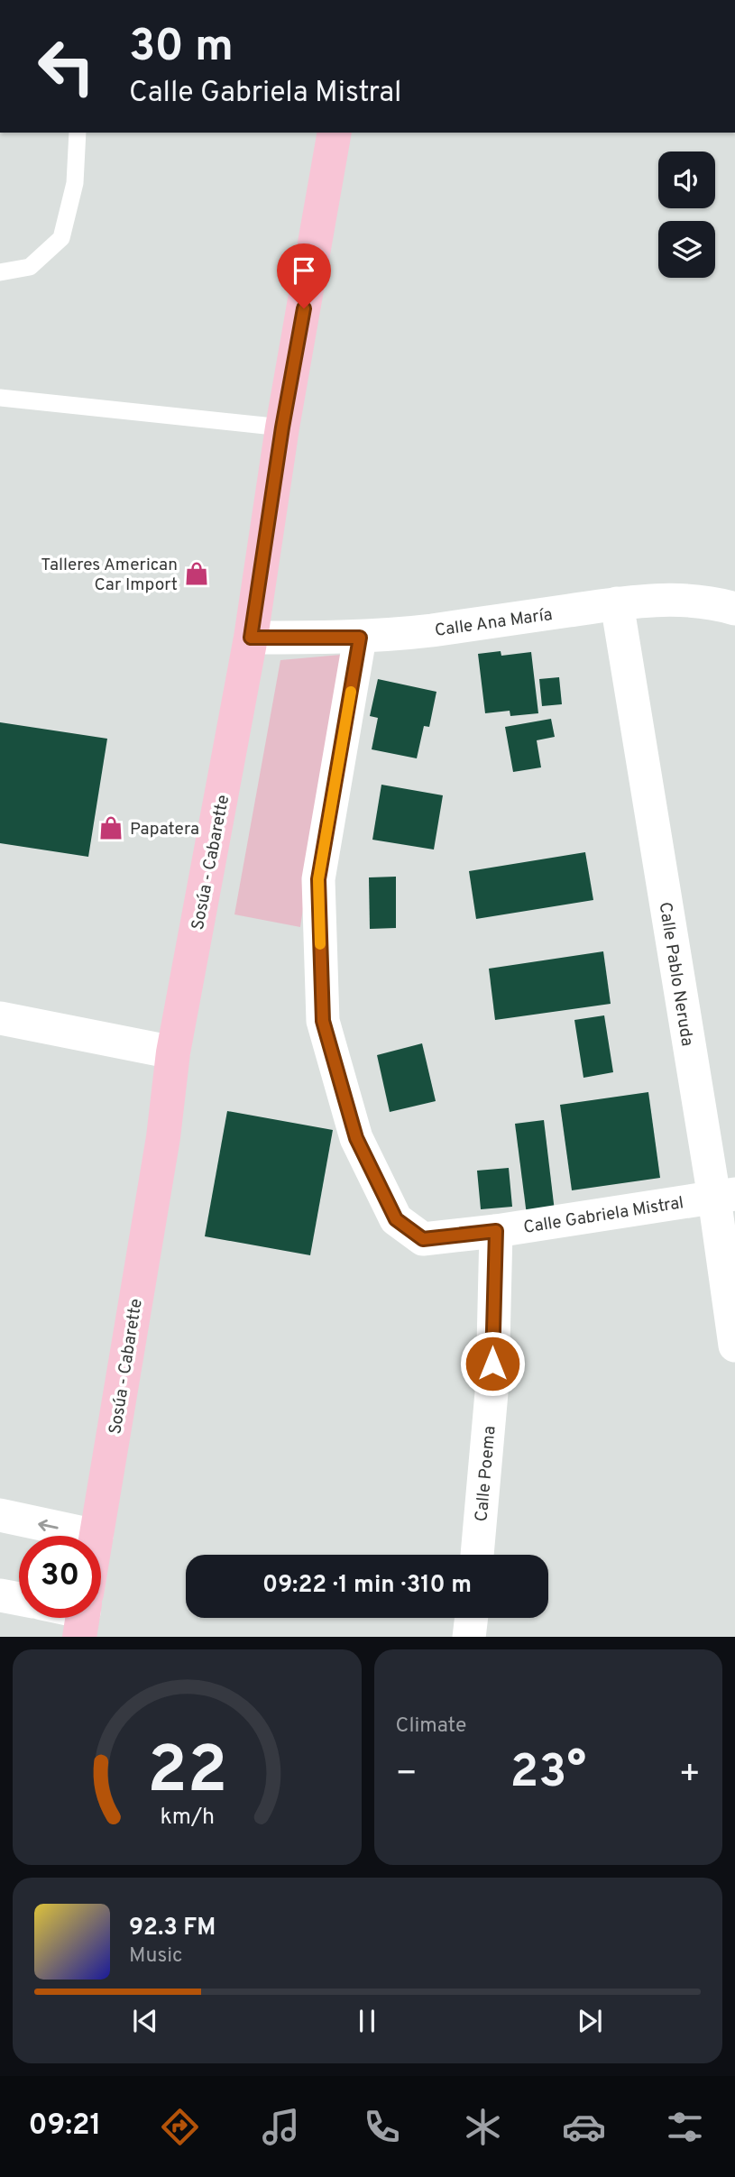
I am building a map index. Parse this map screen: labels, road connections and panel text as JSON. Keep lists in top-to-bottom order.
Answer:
{
  "streets": {
    "main road": ["Sosúa - Cabarette"],
    "street": [
      "Calle Ana María",
      "Calle Pablo Neruda",
      "Calle Gabriela Mistral",
      "Calle Poema"
    ]
  },
  "crossings": [
    ["Calle Ana María", "Sosúa - Cabarette"],
    ["Calle Ana María", "Calle Pablo Neruda"],
    ["Calle Ana María", "Calle Gabriela Mistral"],
    ["Calle Pablo Neruda", "Calle Gabriela Mistral"],
    ["Calle Gabriela Mistral", "Calle Poema"]
  ],
  "places": {
    "shop": ["Talleres American Car Import", "Papatera"]
  },
  "page": {
    "turn": ["30 m", "Calle Gabriela Mistral"],
    "limit": "30",
    "trip": "09:22 · 1 min · 310 m",
    "tile": "Climate",
    "heat": ["−", "23°", "+"],
    "song": ["92.3 FM", "Music"],
    "tabs": "09:21",
    "gauge": ["22", "km/h"]
  }
}
